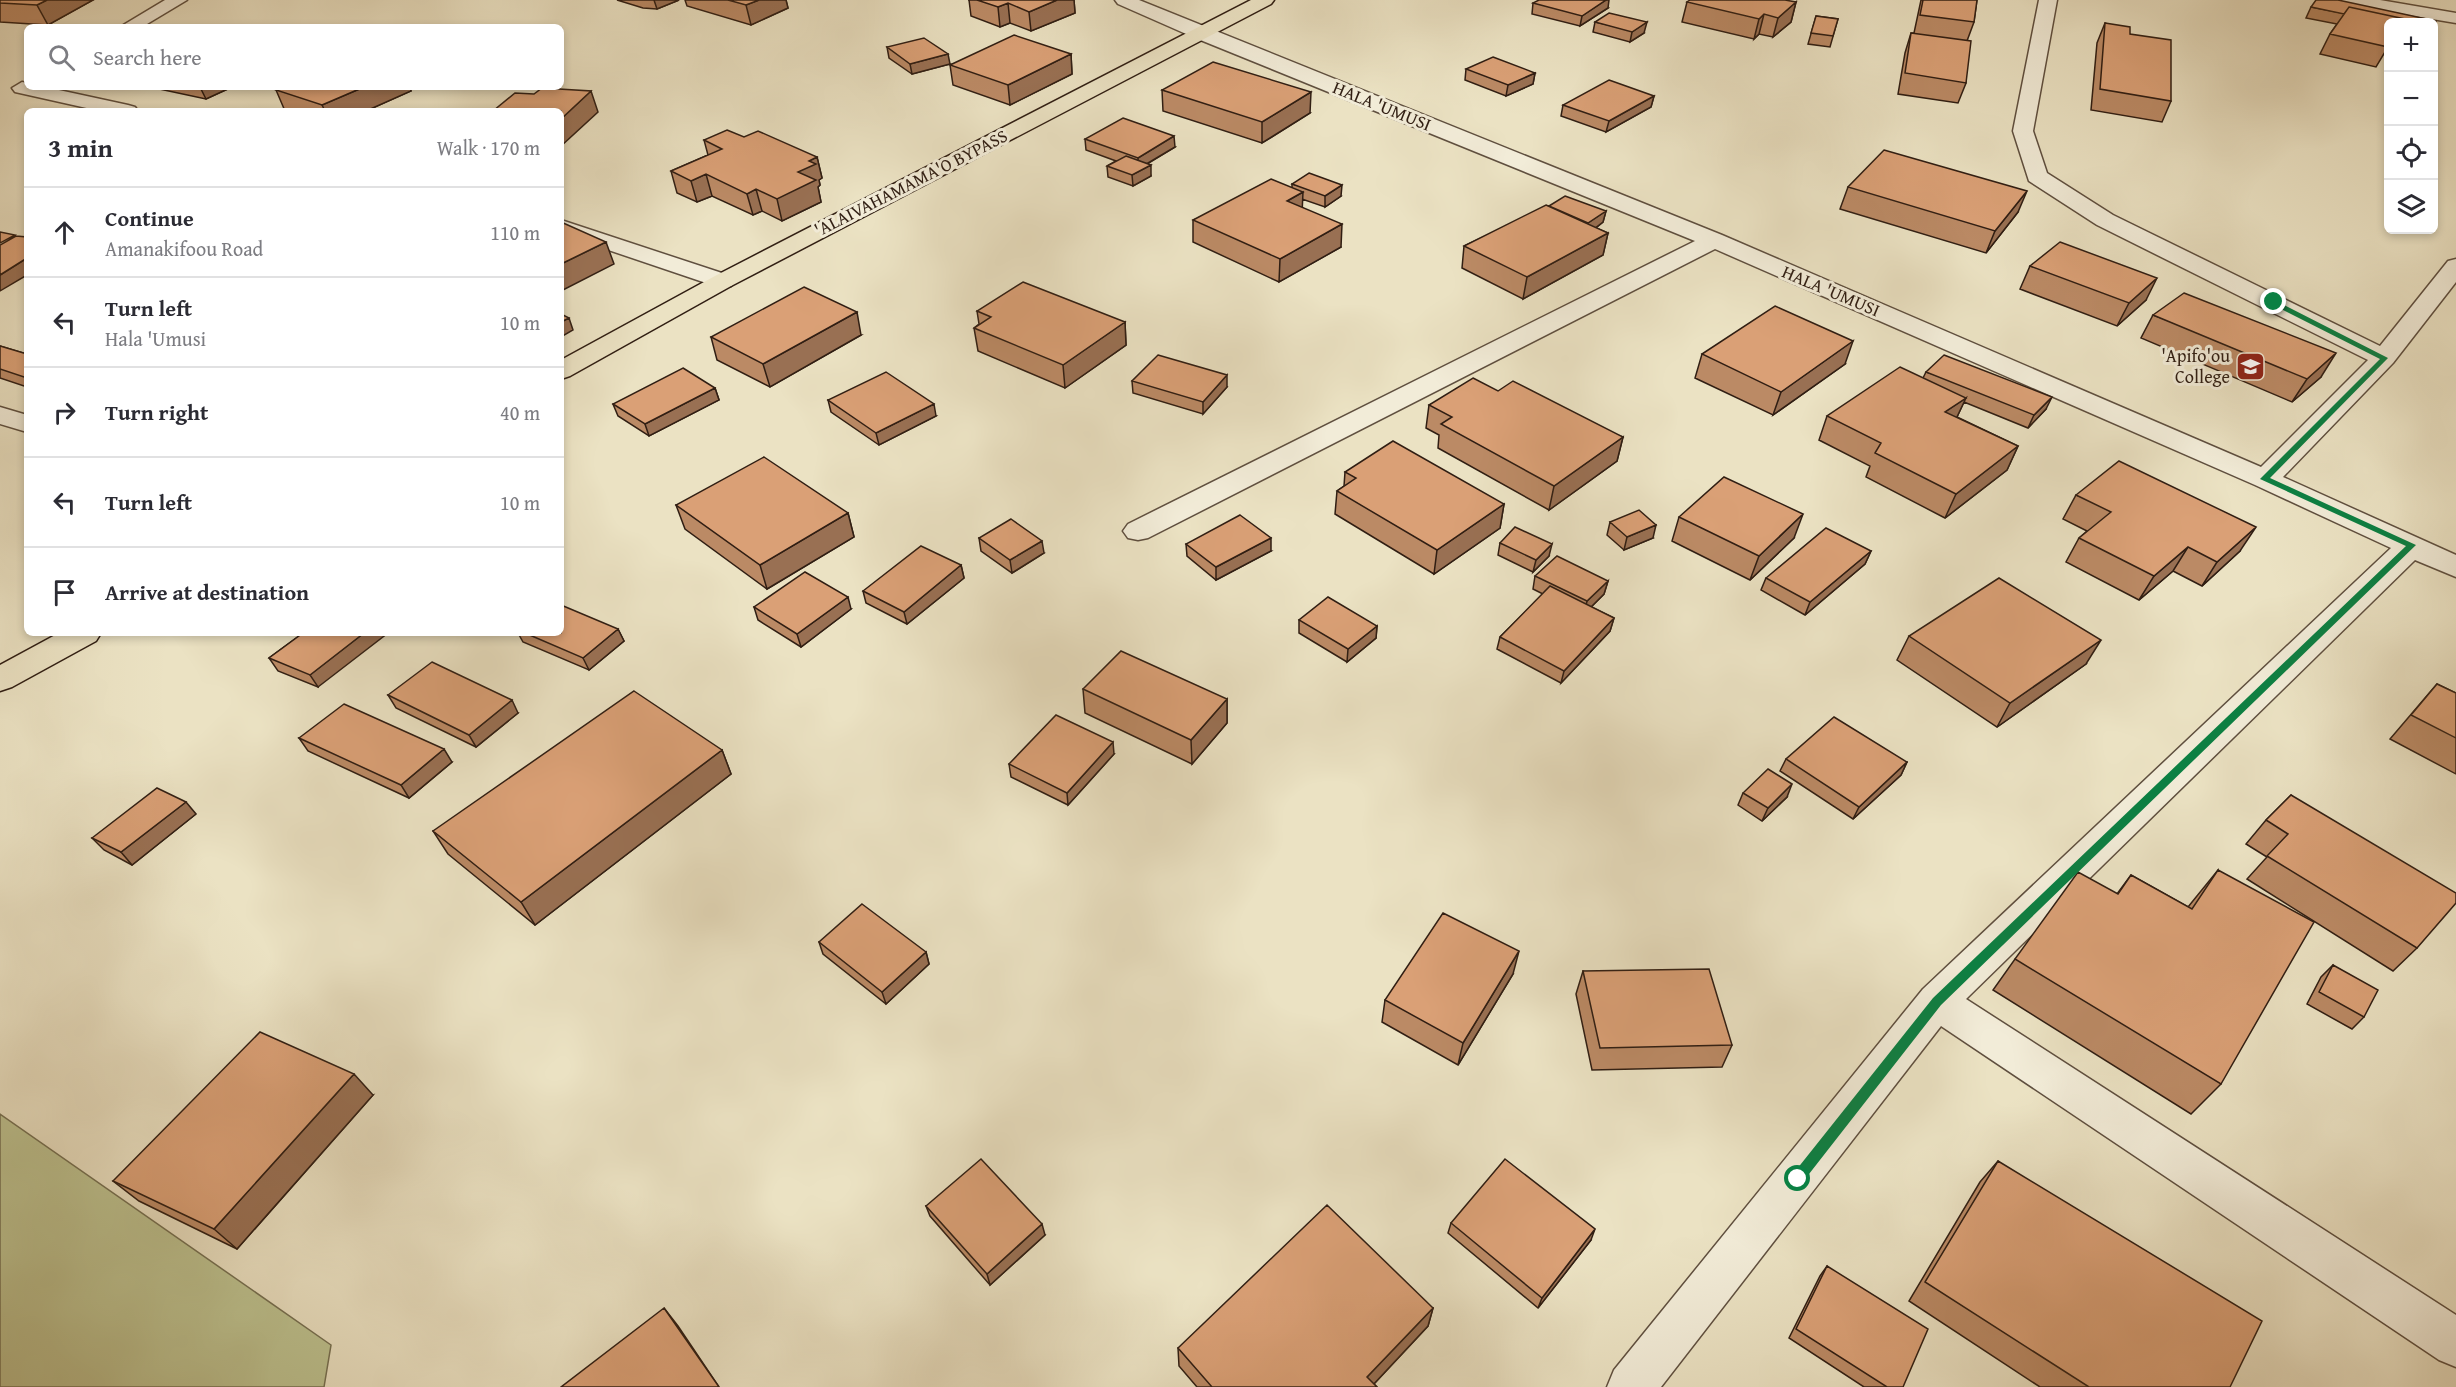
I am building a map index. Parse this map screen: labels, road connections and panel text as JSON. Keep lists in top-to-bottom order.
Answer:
{
  "streets": {
    "main road": ["'ALAIVAHAMAMA'O BYPASS"],
    "street": ["HALA 'UMUSI"]
  },
  "crossings": [
    ["HALA 'UMUSI", "'ALAIVAHAMAMA'O BYPASS"]
  ],
  "places": {
    "school or university": ["'Apifo'ou College"]
  },
  "page": {
    "map_buttons": ["+", "−"],
    "search": "Search here",
    "heading": ["3 min", "Walk · 170 m"],
    "list": [
      ["Continue", "Amanakifoou Road", "110 m"],
      ["Turn left", "Hala 'Umusi", "10 m"],
      ["Turn right", "40 m"],
      ["Turn left", "10 m"],
      "Arrive at destination"
    ]
  }
}
